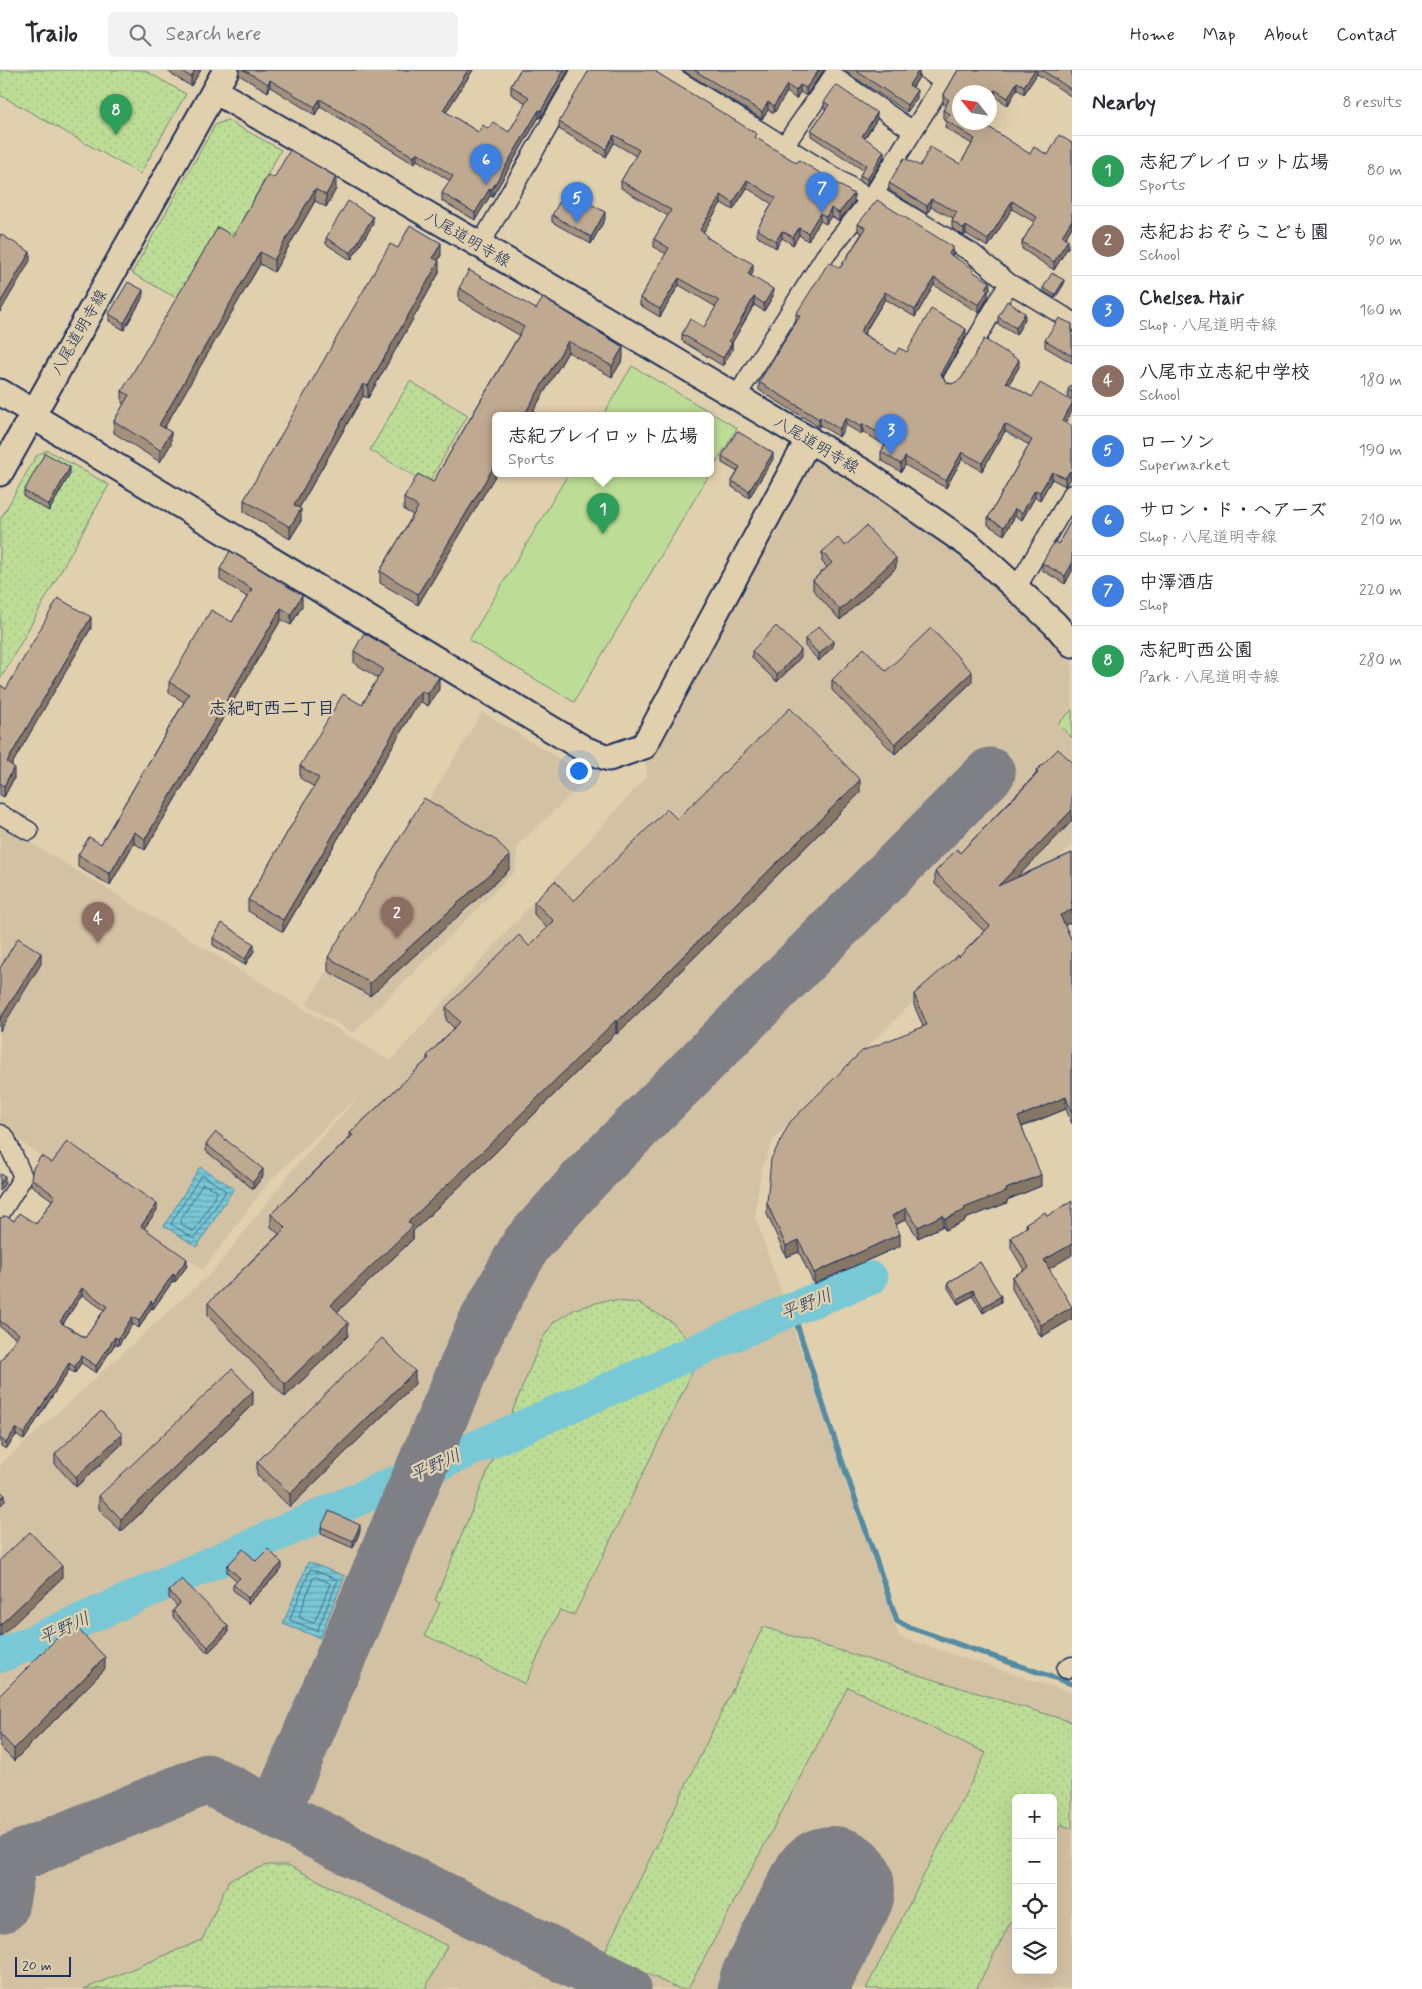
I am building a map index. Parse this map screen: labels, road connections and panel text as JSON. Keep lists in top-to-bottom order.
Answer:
{
  "streets": {
    "main road": ["八尾道明寺線"]
  },
  "districts": ["志紀町西二丁目"],
  "water": ["平野川"],
  "scale_bar": "20 m",
  "north": "top left",
  "page": {
    "header": "Trailo",
    "search": "Search here",
    "nav": [
      "Home",
      "Map",
      "About",
      "Contact"
    ],
    "heading": ["Nearby", "8 results"],
    "pins": [
      "8",
      "6",
      "7",
      "5",
      "3",
      "1",
      "2",
      "4"
    ],
    "list": [
      {
        "mark": "1",
        "name": "志紀プレイロット広場",
        "note": "Sports",
        "value": "80 m"
      },
      {
        "mark": "2",
        "name": "志紀おおぞらこども園",
        "note": "School",
        "value": "90 m"
      },
      {
        "mark": "3",
        "name": "Chelsea Hair",
        "note": "Shop · 八尾道明寺線",
        "value": "160 m"
      },
      {
        "mark": "4",
        "name": "八尾市立志紀中学校",
        "note": "School",
        "value": "180 m"
      },
      {
        "mark": "5",
        "name": "ローソン",
        "note": "Supermarket",
        "value": "190 m"
      },
      {
        "mark": "6",
        "name": "サロン・ド・ヘアーズ",
        "note": "Shop · 八尾道明寺線",
        "value": "210 m"
      },
      {
        "mark": "7",
        "name": "中澤酒店",
        "note": "Shop",
        "value": "220 m"
      },
      {
        "mark": "8",
        "name": "志紀町西公園",
        "note": "Park · 八尾道明寺線",
        "value": "280 m"
      }
    ],
    "popup": ["志紀プレイロット広場", "Sports"],
    "map_buttons": ["+", "−"],
    "scale": "20 m"
  }
}
